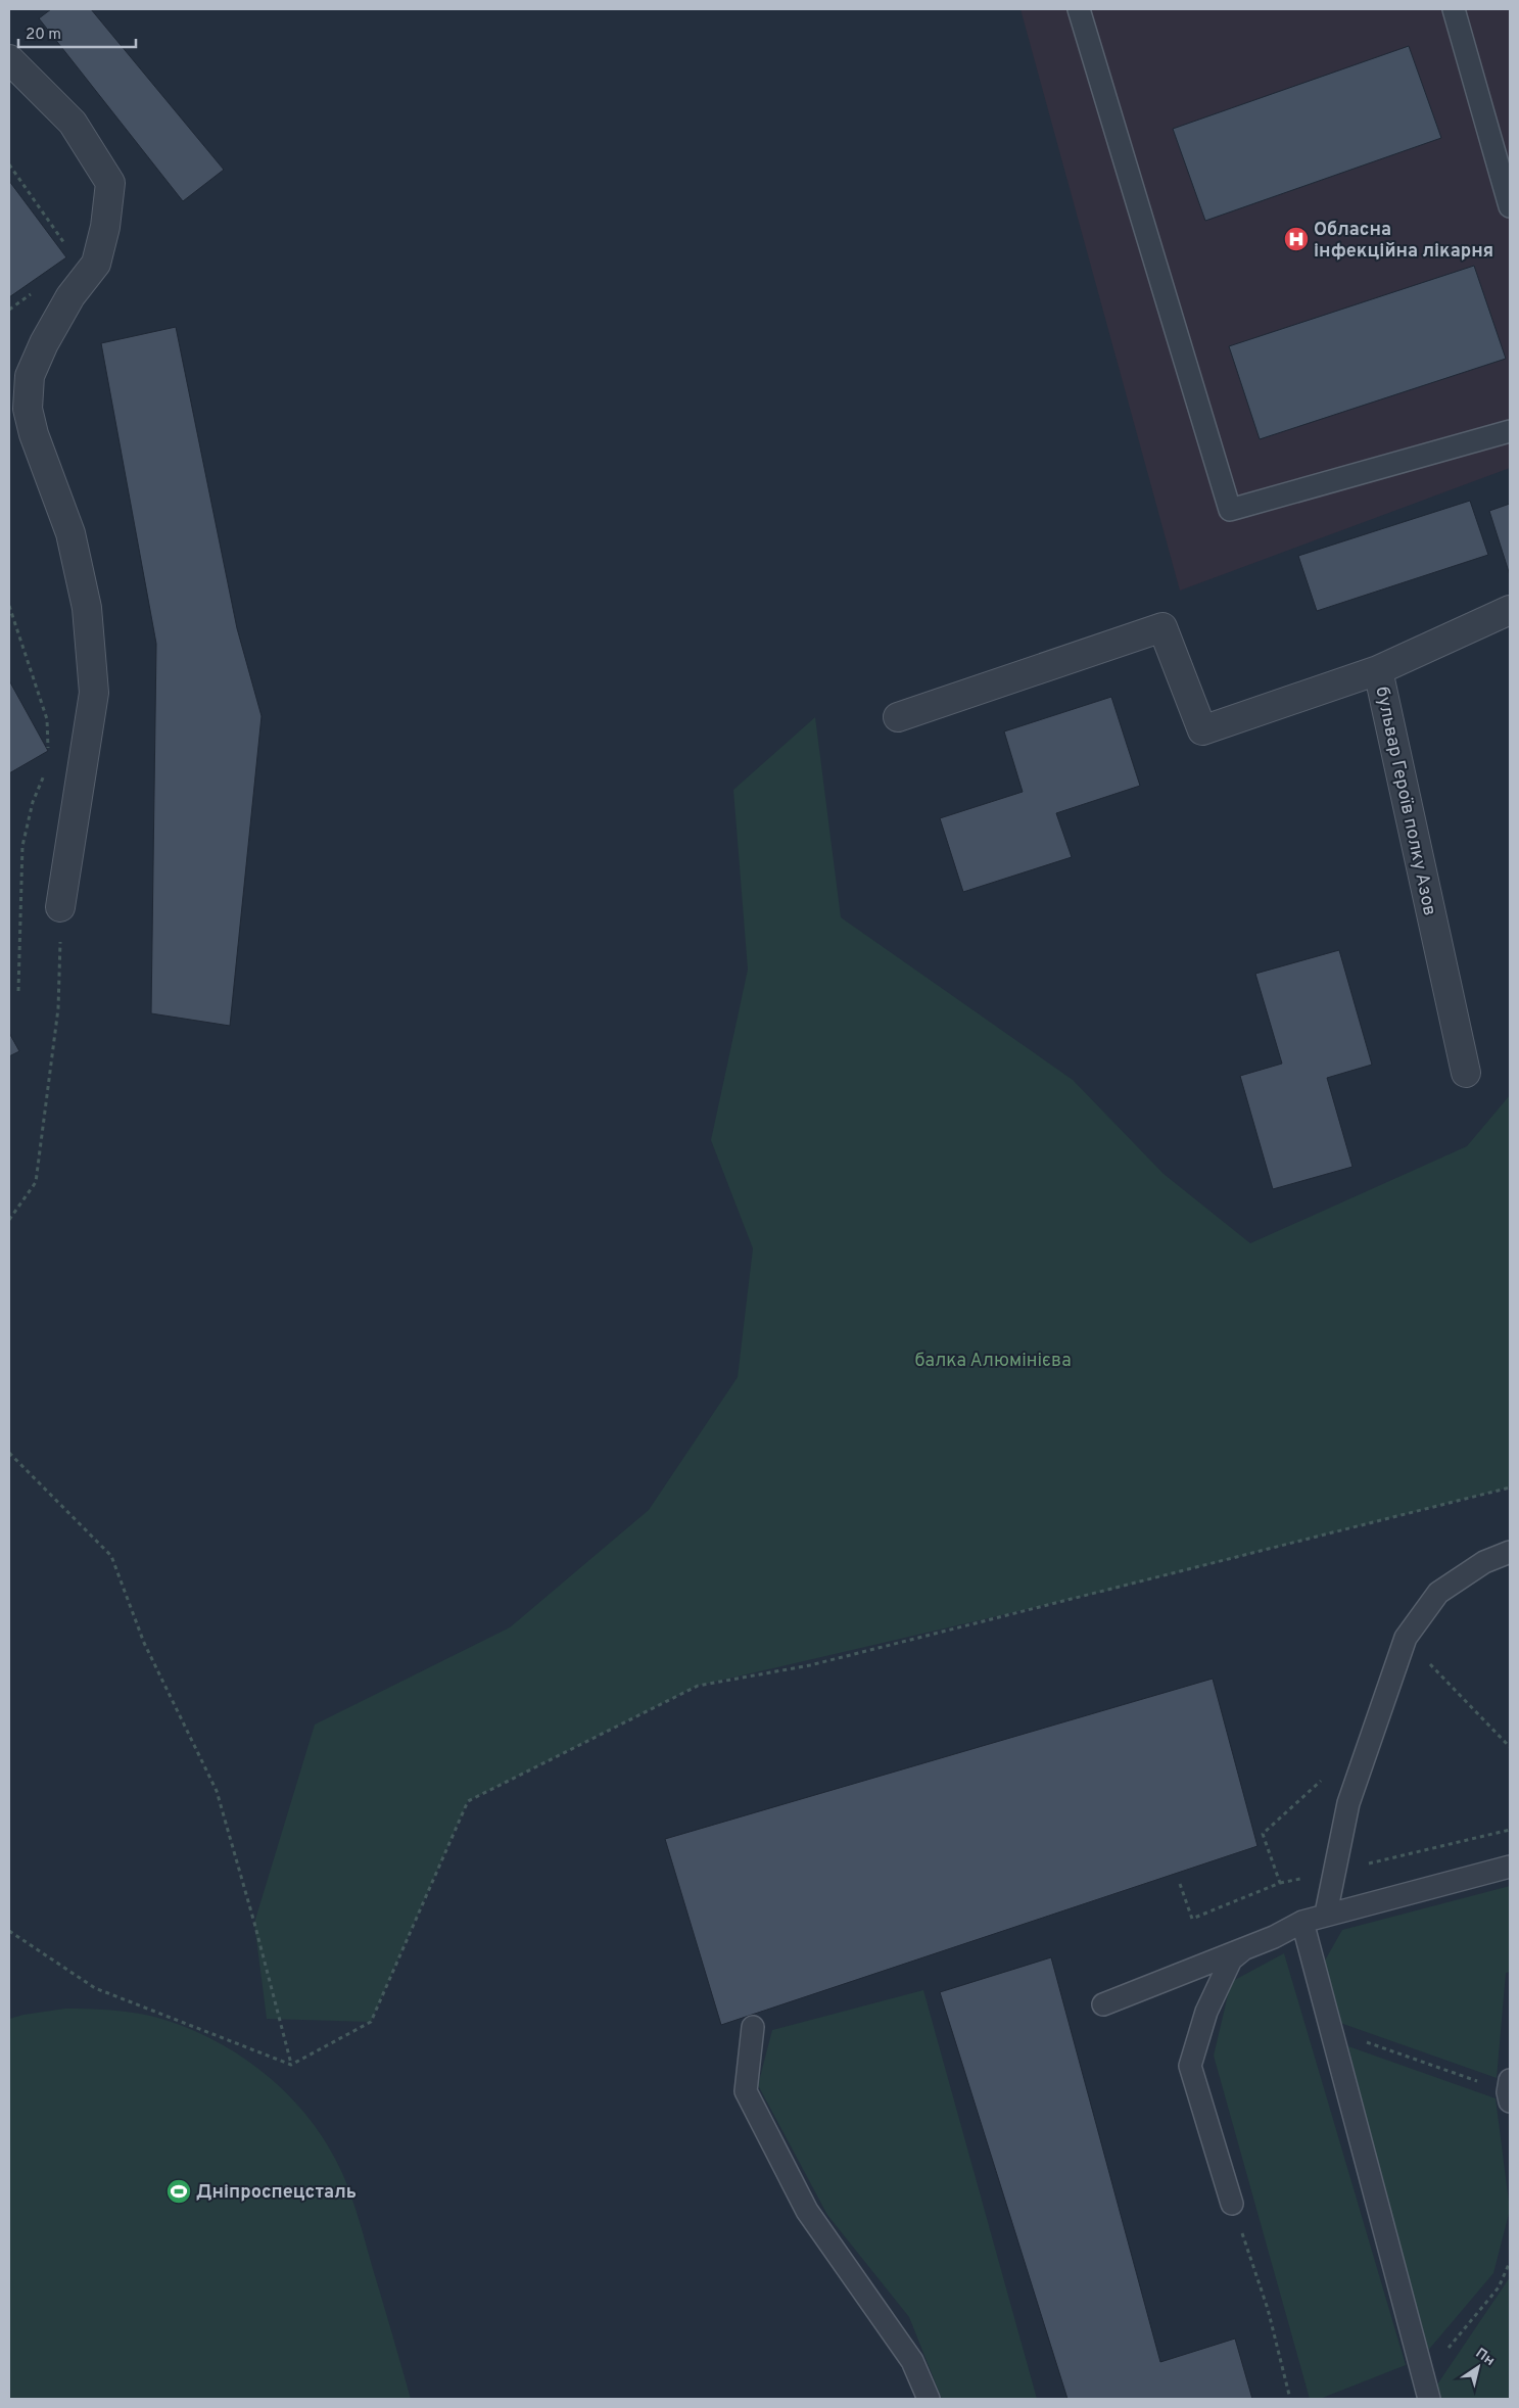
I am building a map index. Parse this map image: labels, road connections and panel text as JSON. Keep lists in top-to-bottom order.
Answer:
{
  "streets": {
    "street": ["бульвар Героїв полку Азов"]
  },
  "parks": ["балка Алюмінієва"],
  "places": {
    "hospital": ["Обласна інфекційна лікарня"],
    "sports": ["Дніпроспецсталь"]
  },
  "scale_bar": "20 m",
  "north": "top right"
}
